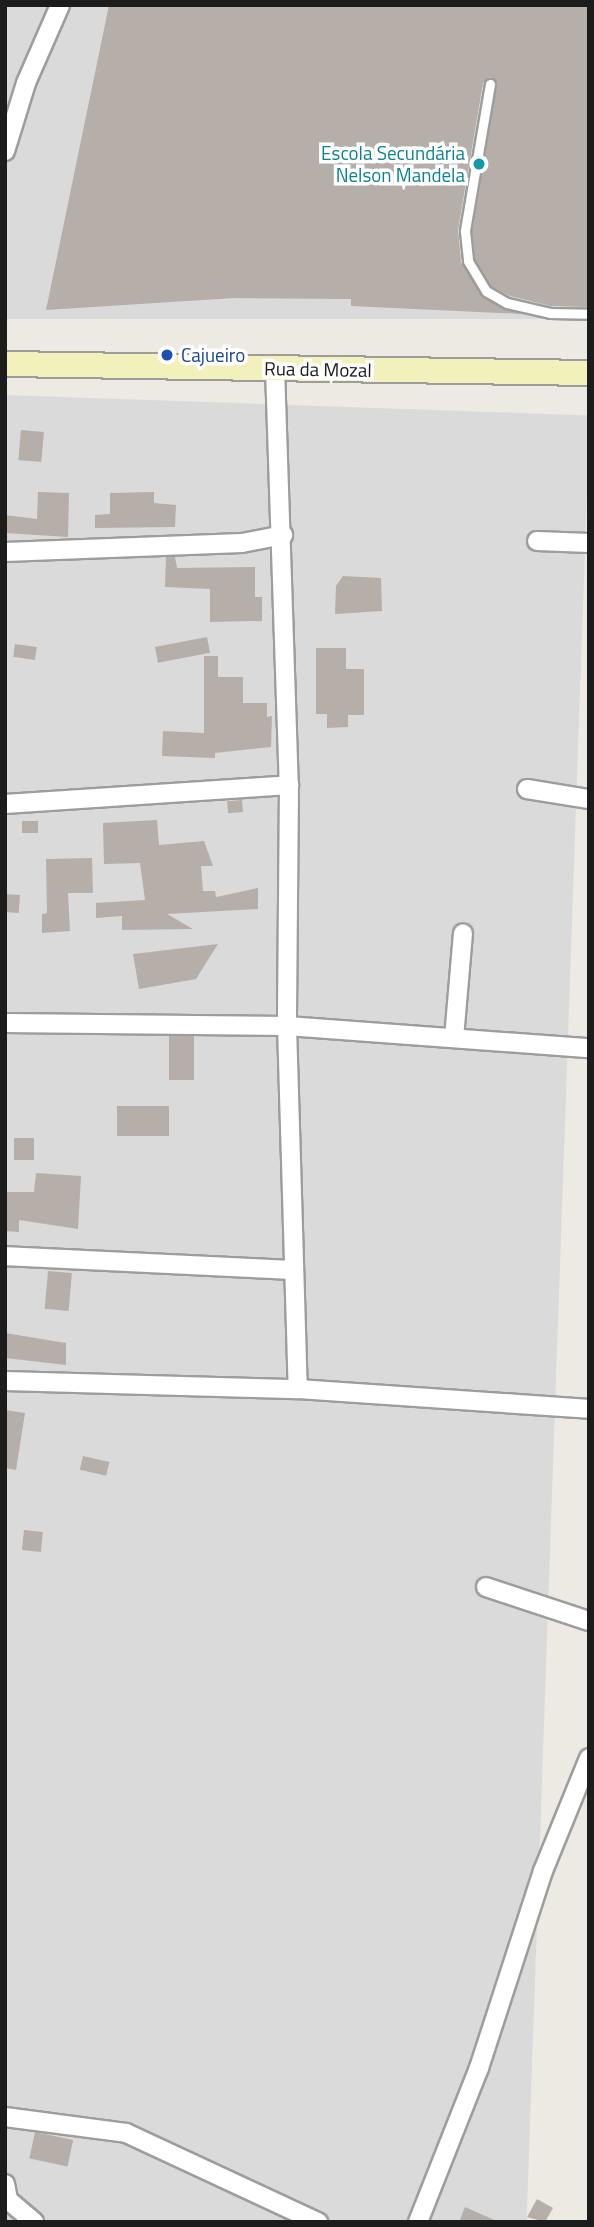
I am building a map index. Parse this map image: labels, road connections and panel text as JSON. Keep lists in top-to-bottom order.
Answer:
{
  "streets": {
    "main road": ["Rua da Mozal"]
  },
  "places": ["Escola Secundária Nelson Mandela", "Cajueiro"]
}
